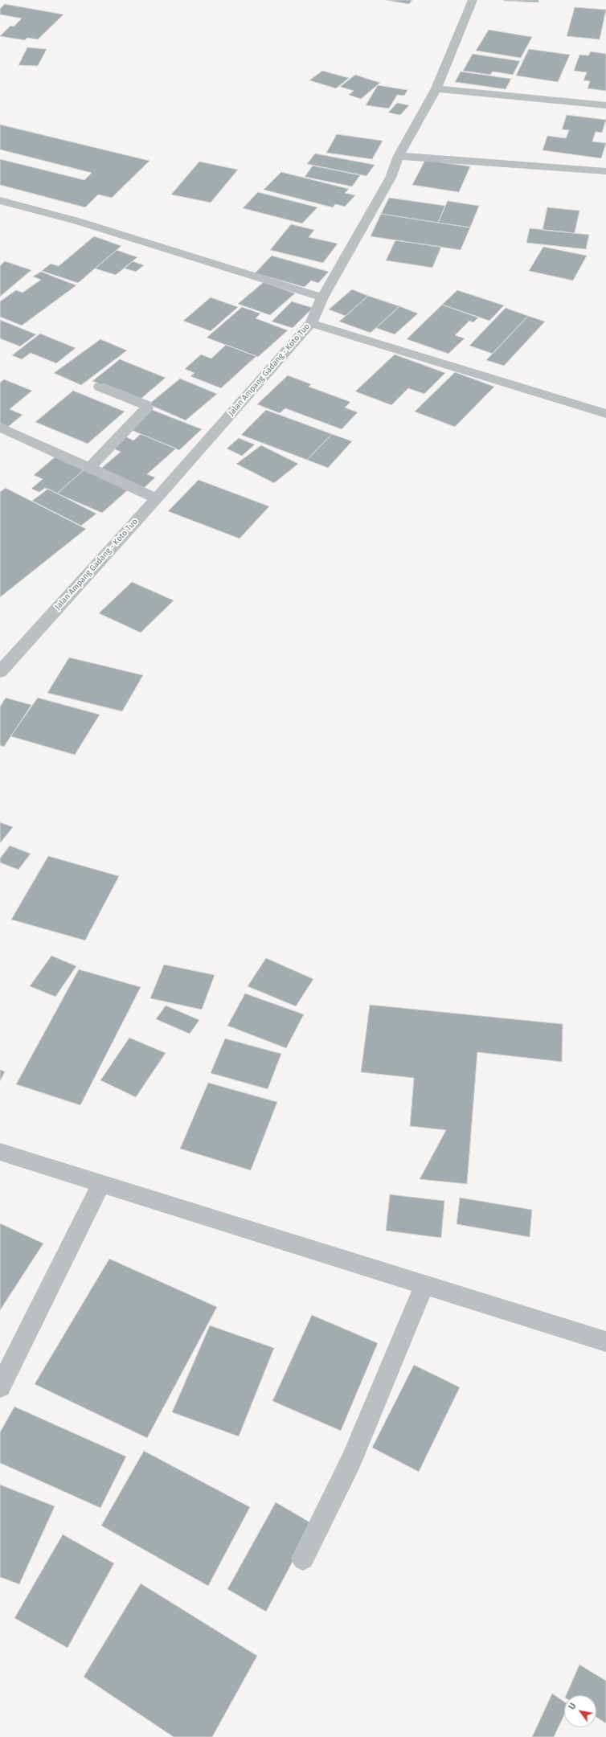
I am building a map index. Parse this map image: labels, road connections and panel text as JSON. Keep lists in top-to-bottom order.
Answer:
{
  "streets": {
    "street": ["Jalan Ampang Gadang - Koto Tuo"]
  },
  "north": "top left"
}
